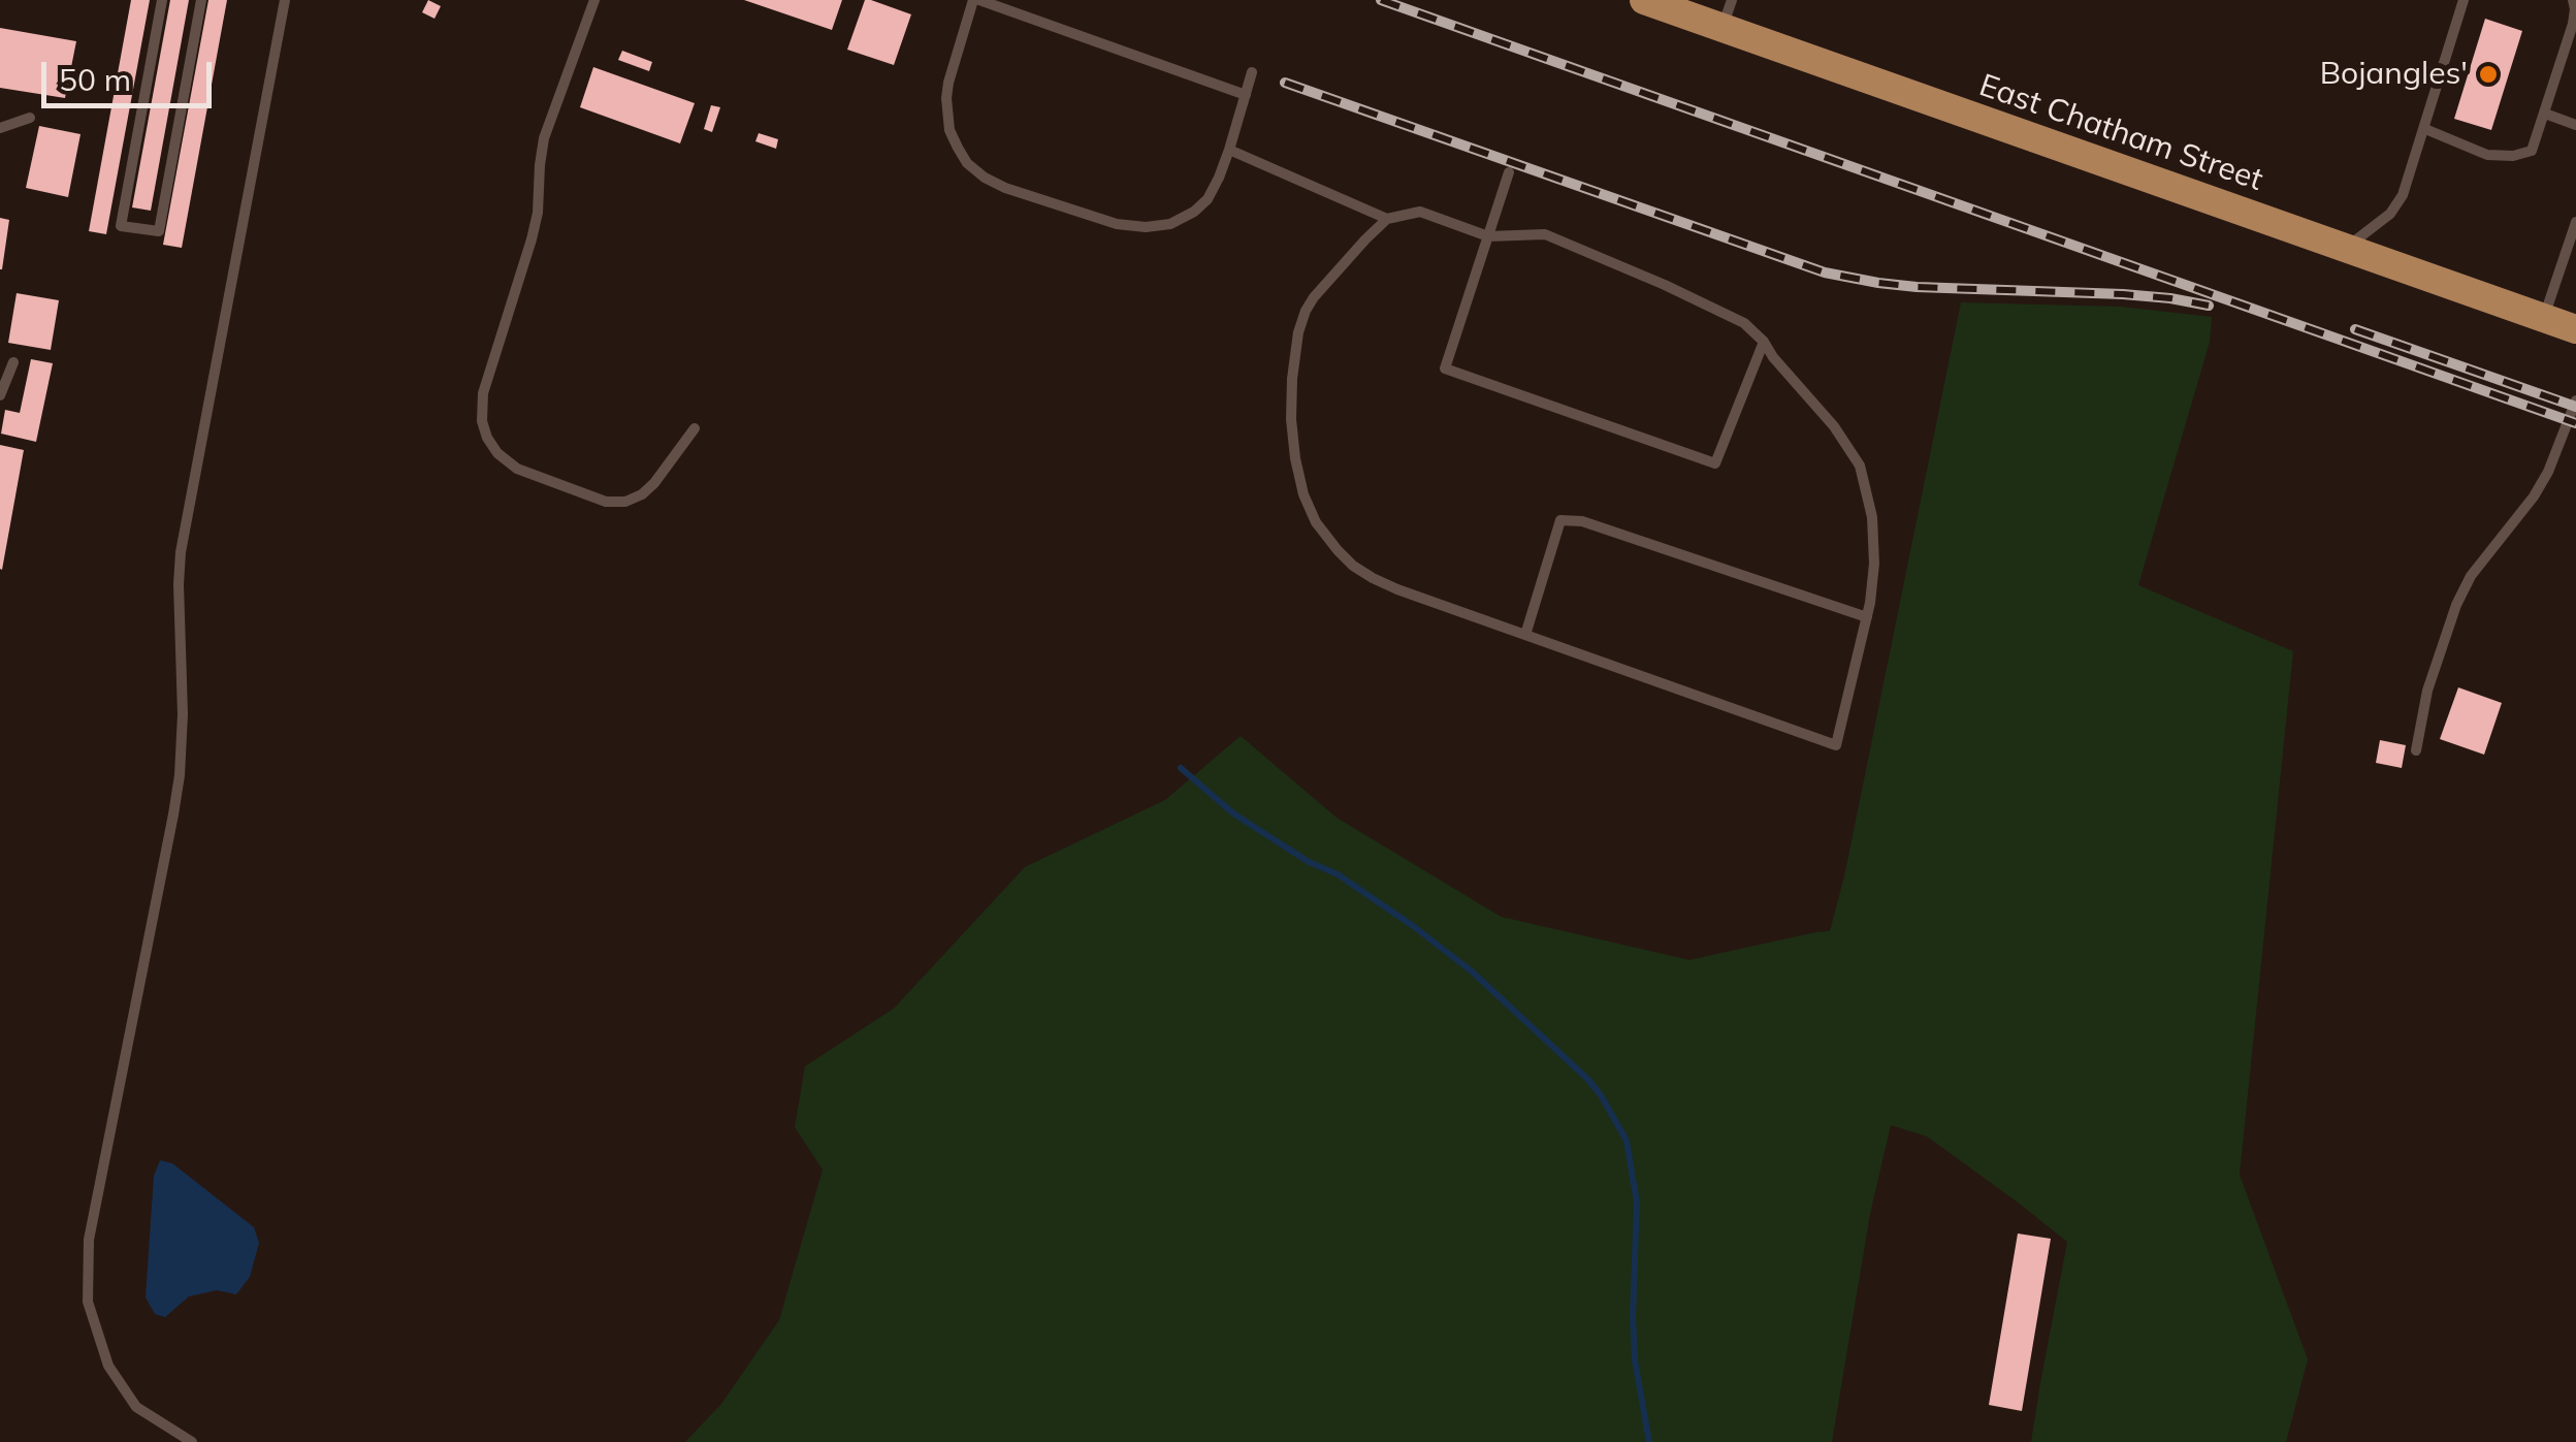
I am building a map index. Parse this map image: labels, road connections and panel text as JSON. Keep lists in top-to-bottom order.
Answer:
{
  "streets": {
    "main road": ["East Chatham Street"]
  },
  "places": ["Bojangles'"],
  "scale_bar": "50 m"
}
